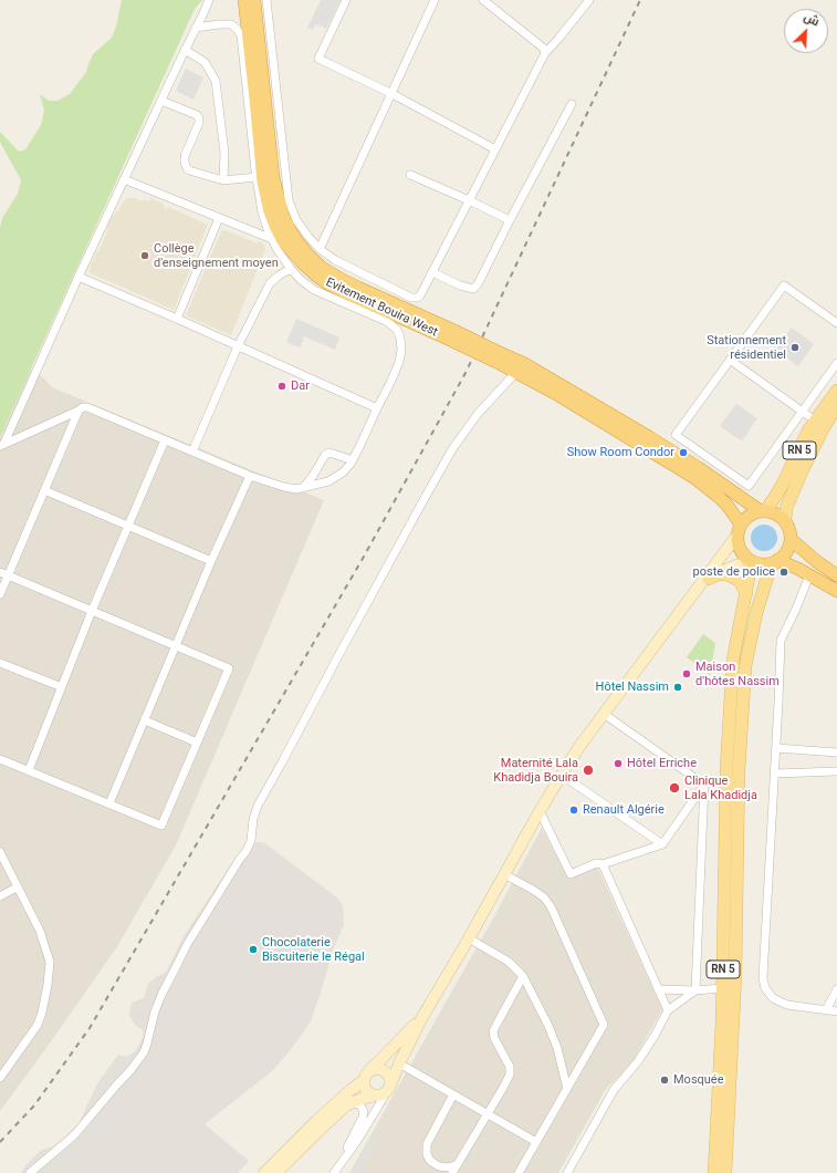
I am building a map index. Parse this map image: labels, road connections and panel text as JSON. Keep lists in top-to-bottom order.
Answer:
{
  "streets": {
    "highway": ["Evitement Bouira West"],
    "main road": ["RN 5"]
  },
  "places": [
    "Collège d'enseignement moyen",
    "Stationnement résidentiel",
    "Dar",
    "Show Room Condor",
    "poste de police",
    "Maison d'hôtes Nassim",
    "Hôtel Nassim",
    "Hôtel Erriche",
    "Maternité Lala Khadidja Bouira",
    "Clinique Lala Khadidja",
    "Renault Algérie",
    "Chocolaterie Biscuiterie le Régal",
    "Mosquée"
  ],
  "north": "top right"
}
